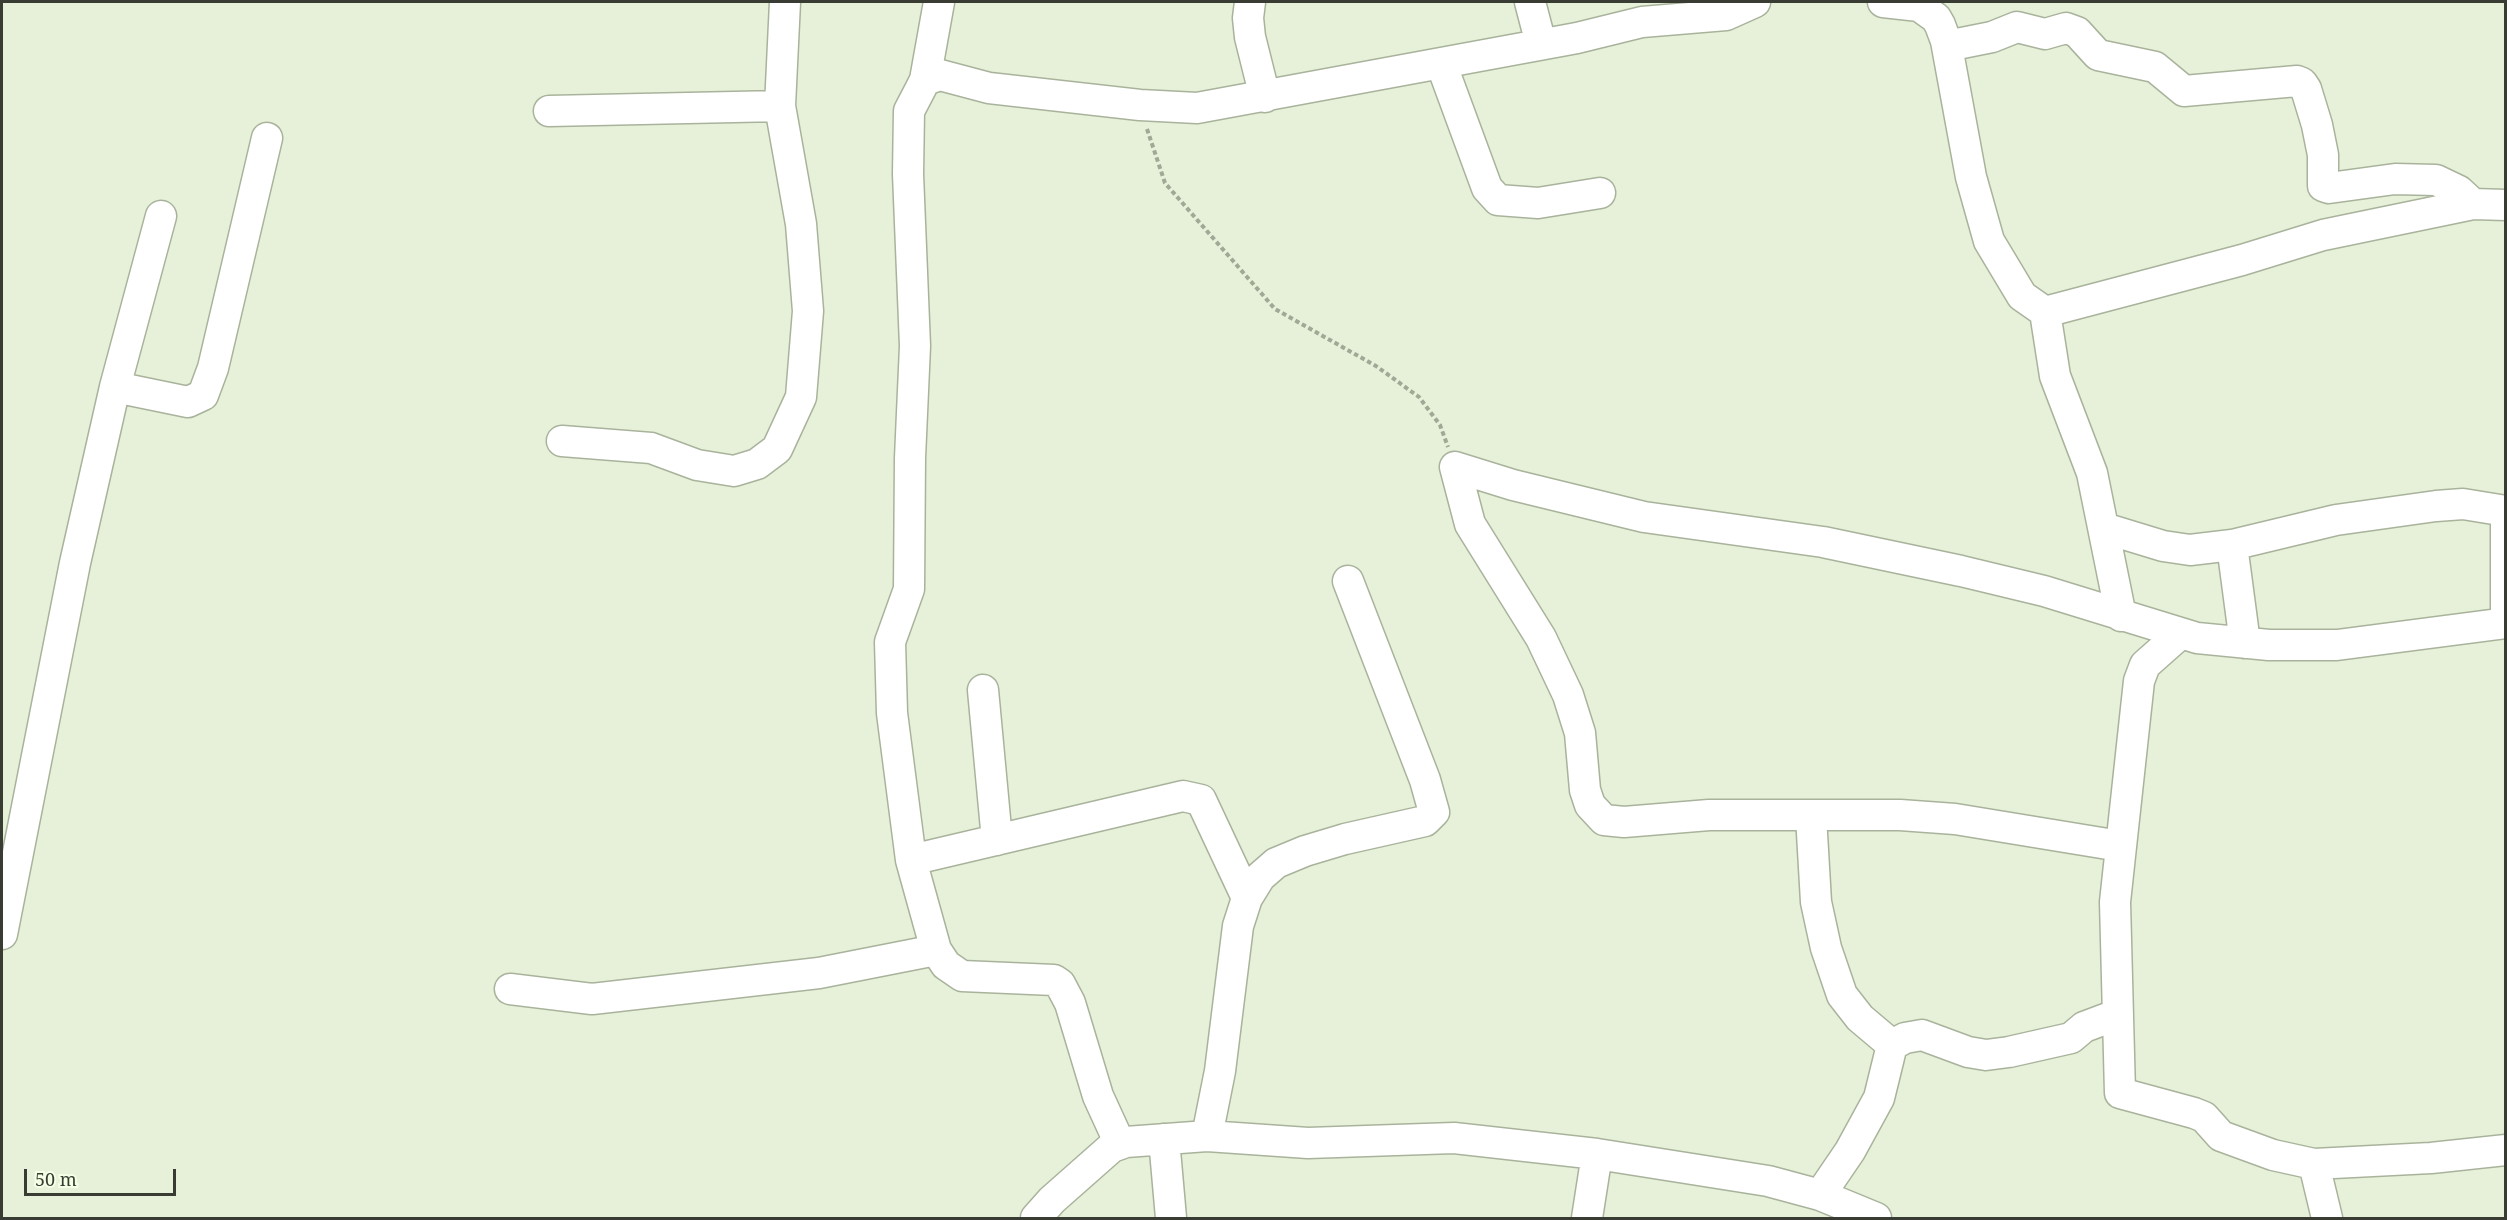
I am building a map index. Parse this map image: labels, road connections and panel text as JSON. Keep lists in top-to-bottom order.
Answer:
{
  "scale_bar": "50 m"
}
